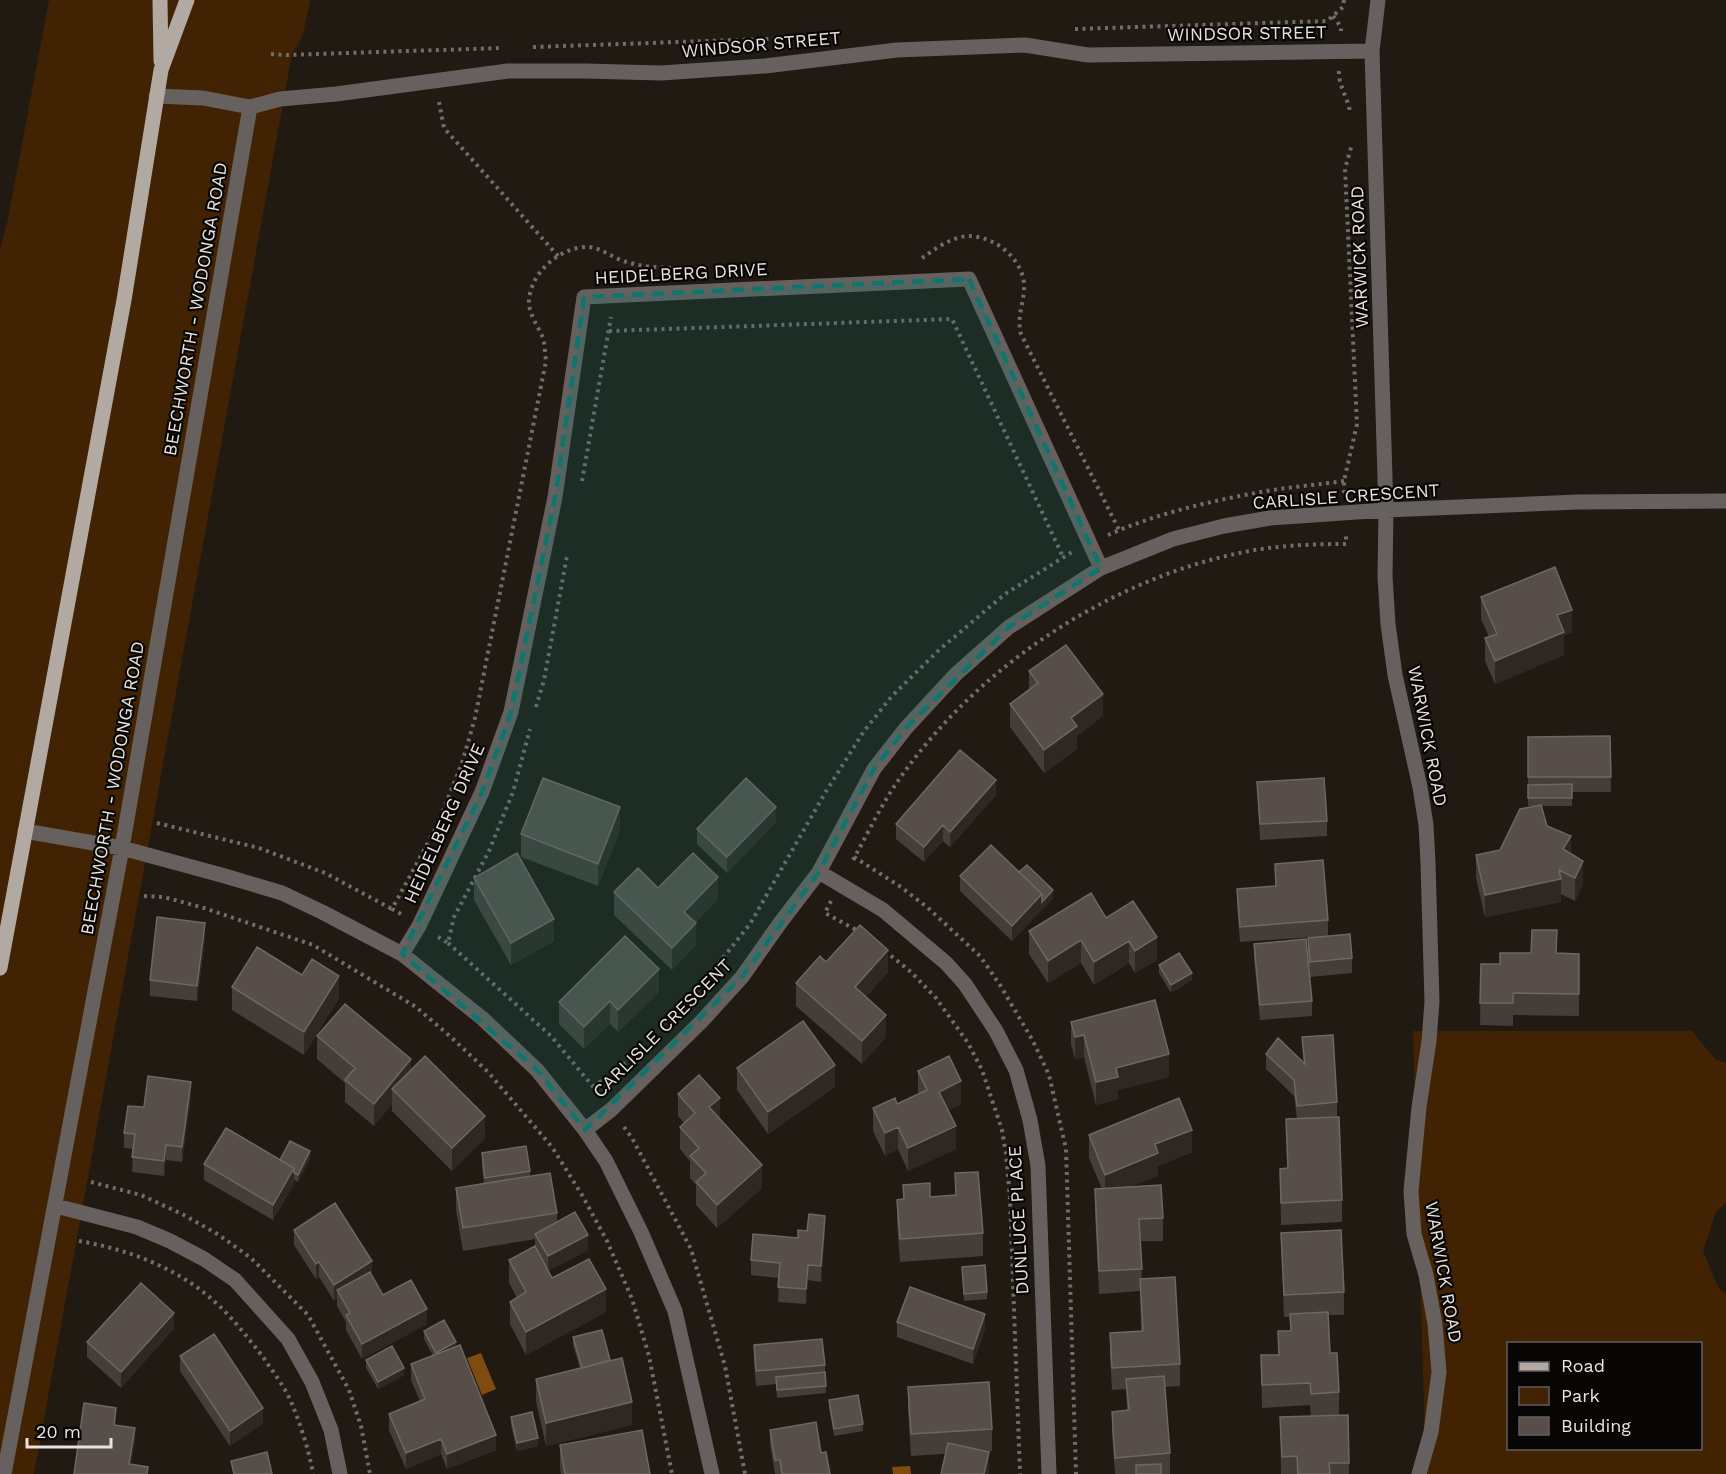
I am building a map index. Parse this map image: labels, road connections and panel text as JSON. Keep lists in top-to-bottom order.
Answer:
{
  "streets": {
    "street": [
      "WINDSOR STREET",
      "WARWICK ROAD",
      "HEIDELBERG DRIVE",
      "BEECHWORTH - WODONGA ROAD",
      "CARLISLE CRESCENT",
      "DUNLUCE PLACE"
    ]
  },
  "crossings": [
    ["WINDSOR STREET", "WARWICK ROAD"],
    ["WINDSOR STREET", "BEECHWORTH - WODONGA ROAD"],
    ["WARWICK ROAD", "CARLISLE CRESCENT"],
    ["HEIDELBERG DRIVE", "CARLISLE CRESCENT"],
    ["CARLISLE CRESCENT", "DUNLUCE PLACE"]
  ],
  "legend": ["Road", "Park", "Building"],
  "scale_bar": "20 m"
}
